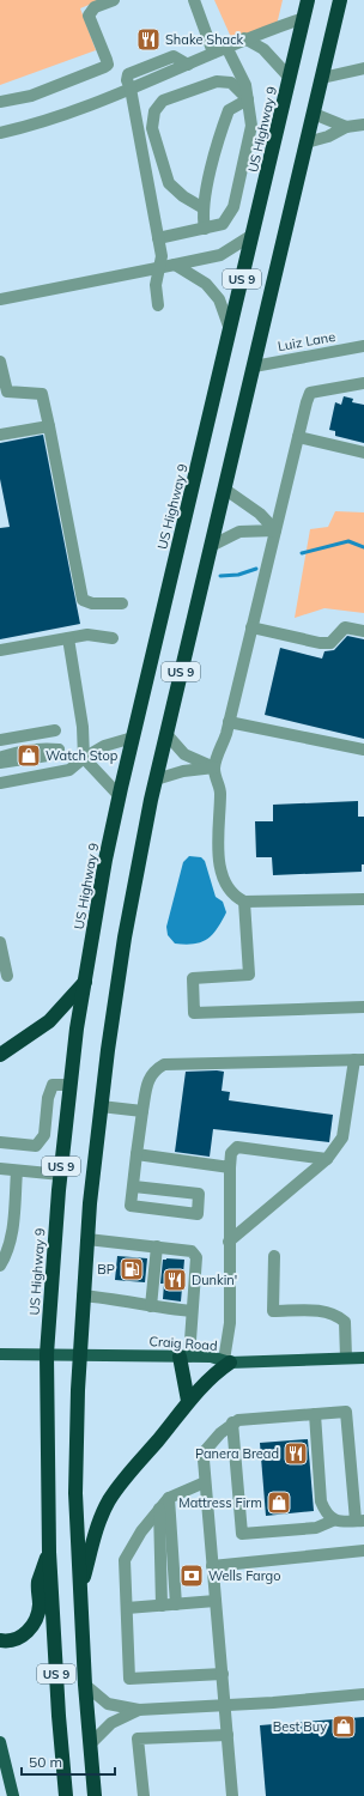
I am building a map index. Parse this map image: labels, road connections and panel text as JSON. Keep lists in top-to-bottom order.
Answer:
{
  "streets": {
    "highway": ["US Highway 9", "US 9"],
    "main road": ["Craig Road"],
    "street": ["Luiz Lane"]
  },
  "crossings": [
    ["US Highway 9", "Craig Road"],
    ["US 9", "Luiz Lane"],
    ["US 9", "Craig Road"]
  ],
  "places": {
    "restaurant": ["Shake Shack", "Dunkin'", "Panera Bread"],
    "shop": ["Watch Stop", "Mattress Firm", "Best Buy"],
    "fuel station": ["BP"],
    "bank": ["Wells Fargo"]
  },
  "scale_bar": "50 m"
}
